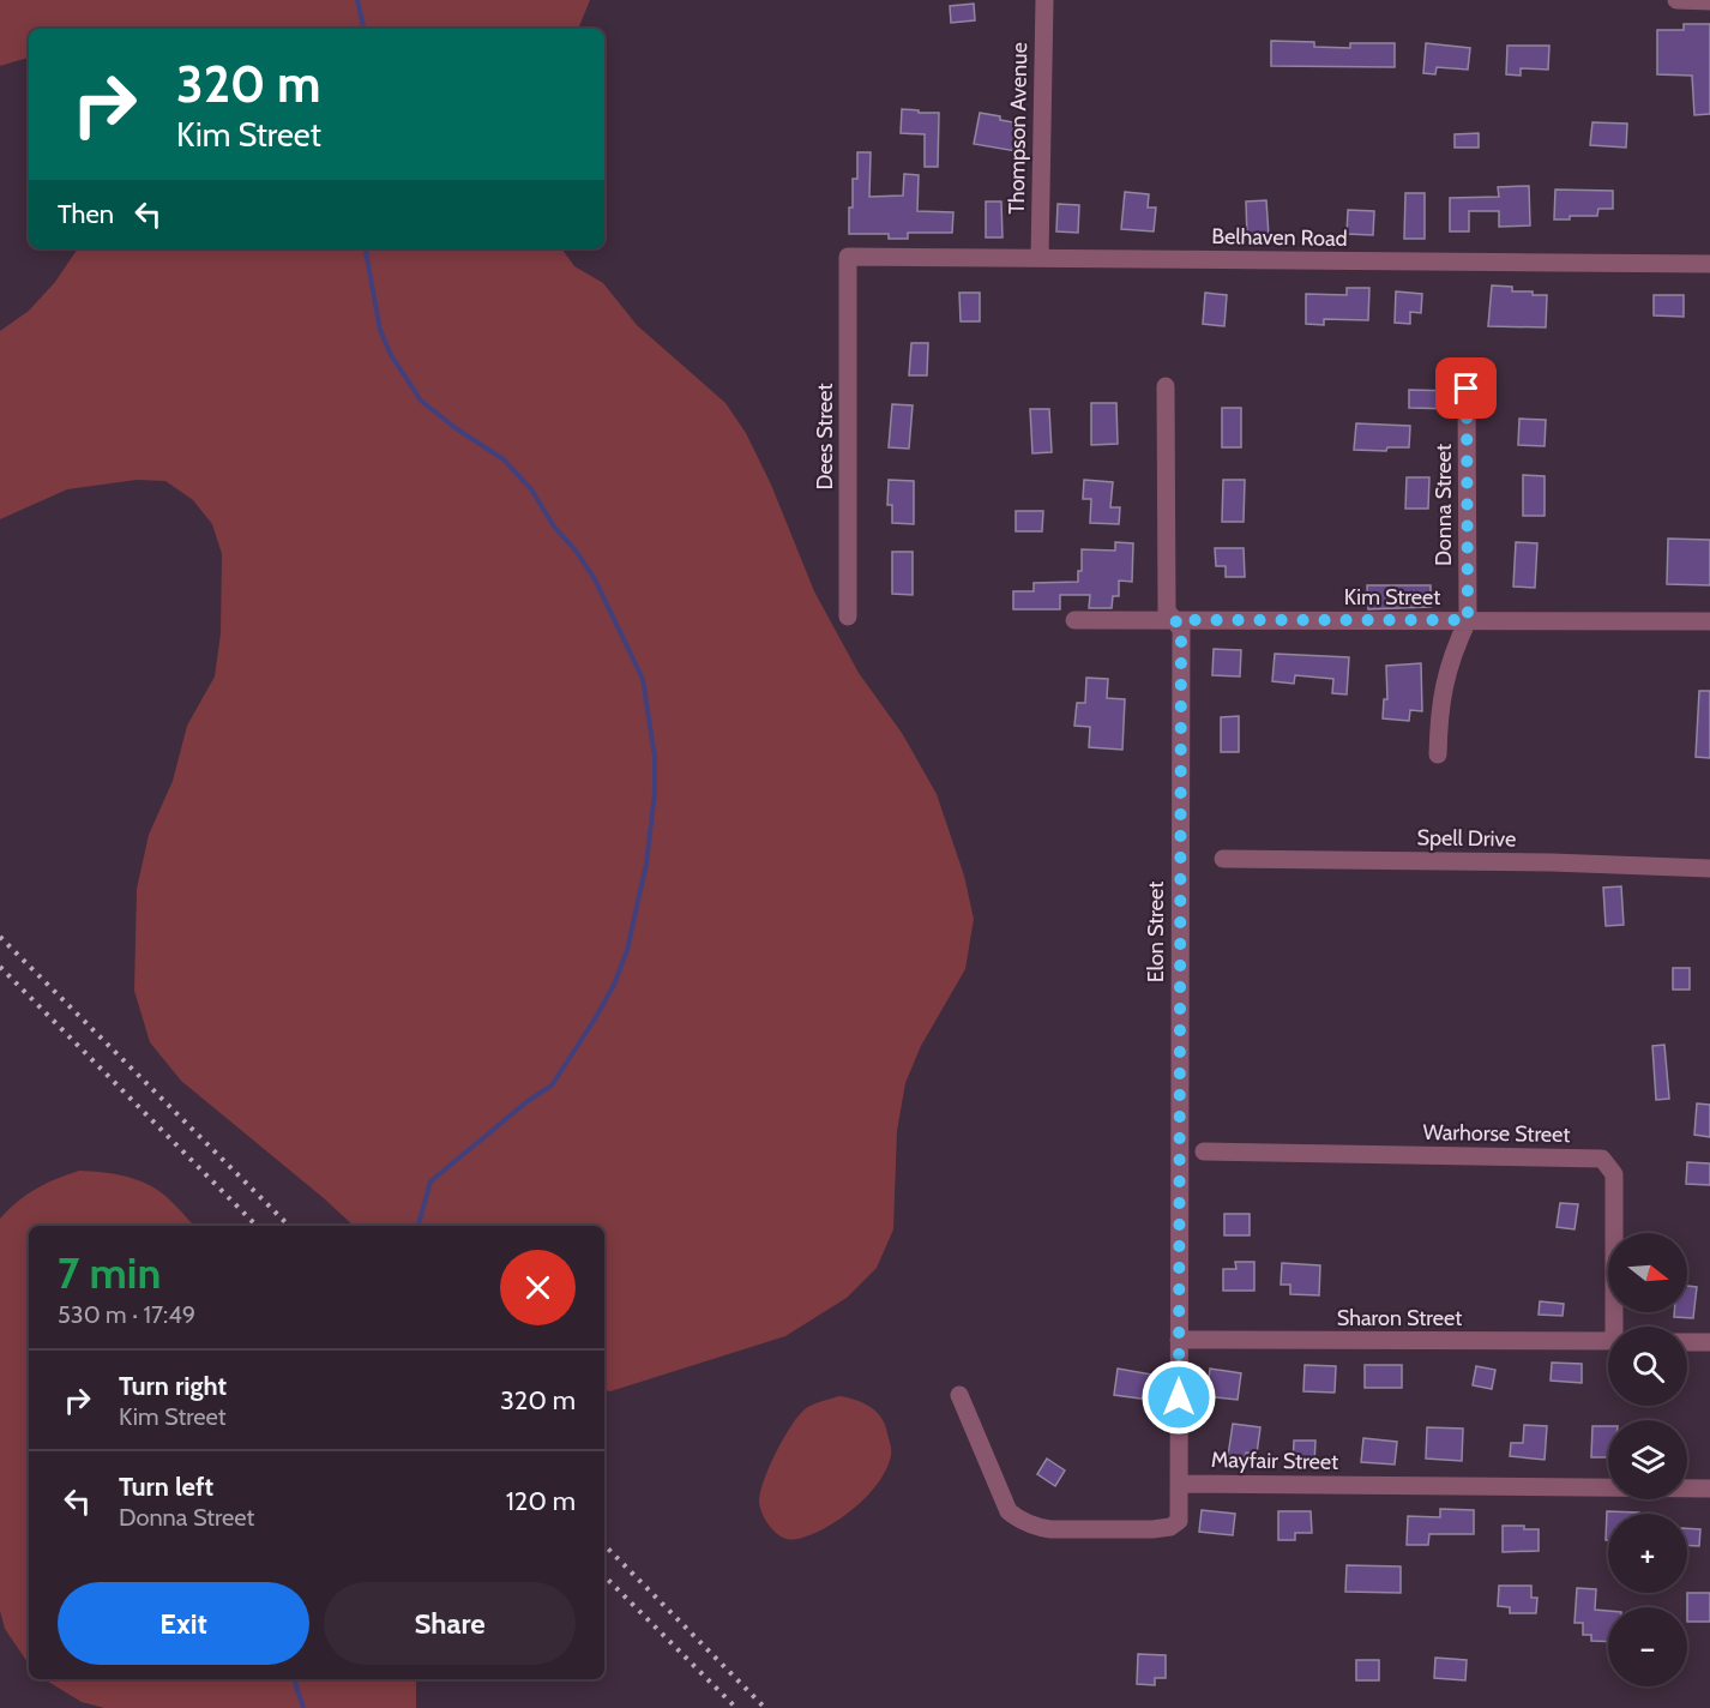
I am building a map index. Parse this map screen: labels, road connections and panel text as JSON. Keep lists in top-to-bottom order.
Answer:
{
  "streets": {
    "street": [
      "Thompson Avenue",
      "Belhaven Road",
      "Dees Street",
      "Donna Street",
      "Kim Street",
      "Spell Drive",
      "Elon Street",
      "Warhorse Street",
      "Sharon Street",
      "Mayfair Street"
    ]
  },
  "crossings": [
    ["Thompson Avenue", "Belhaven Road"],
    ["Belhaven Road", "Dees Street"],
    ["Donna Street", "Kim Street"],
    ["Kim Street", "Elon Street"],
    ["Elon Street", "Sharon Street"],
    ["Elon Street", "Mayfair Street"]
  ],
  "north": "right",
  "page": {
    "turn": ["320 m", "Kim Street"],
    "then": "Then",
    "heading": ["7 min", "530 m · 17:49"],
    "map_buttons": ["+", "−"],
    "list": [
      {
        "name": "Turn right",
        "note": "Kim Street",
        "value": "320 m"
      },
      {
        "name": "Turn left",
        "note": "Donna Street",
        "value": "120 m"
      }
    ],
    "buttons": ["Exit", "Share"]
  }
}
